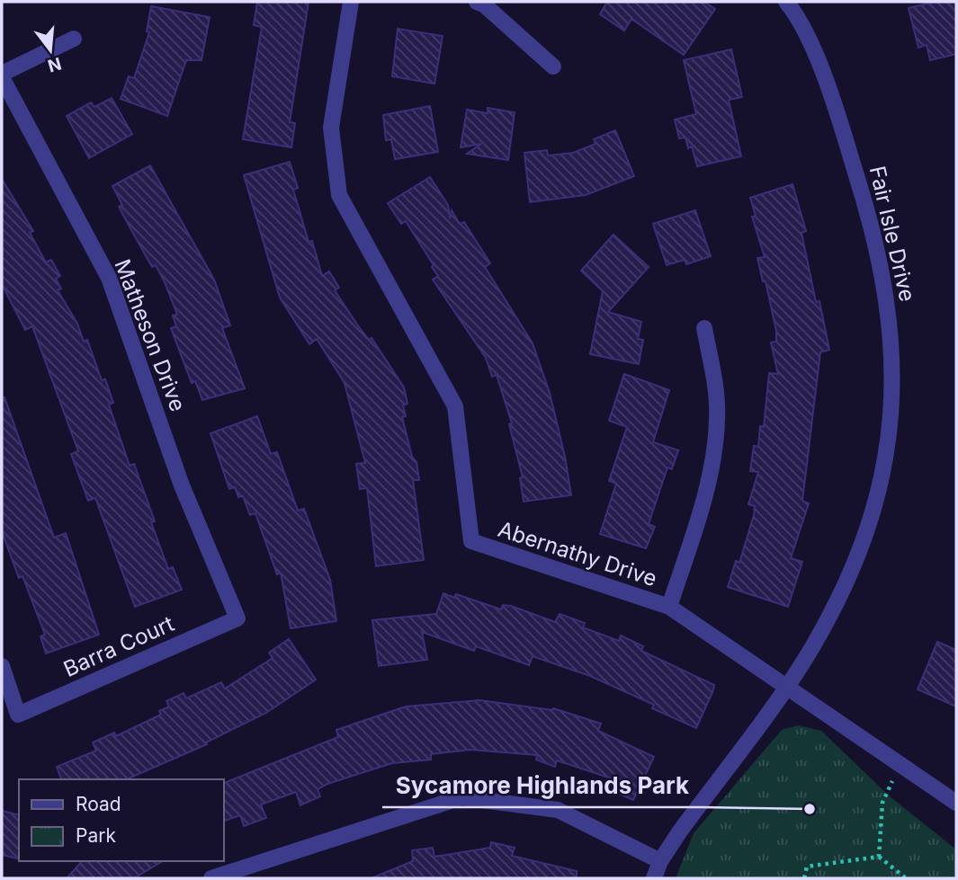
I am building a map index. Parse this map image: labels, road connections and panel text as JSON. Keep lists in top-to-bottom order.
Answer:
{
  "streets": {
    "street": [
      "Fair Isle Drive",
      "Matheson Drive",
      "Abernathy Drive",
      "Barra Court"
    ]
  },
  "crossings": [
    ["Fair Isle Drive", "Abernathy Drive"],
    ["Matheson Drive", "Barra Court"]
  ],
  "places": ["Sycamore Highlands Park"],
  "legend": ["Road", "Park"],
  "north": "bottom"
}
